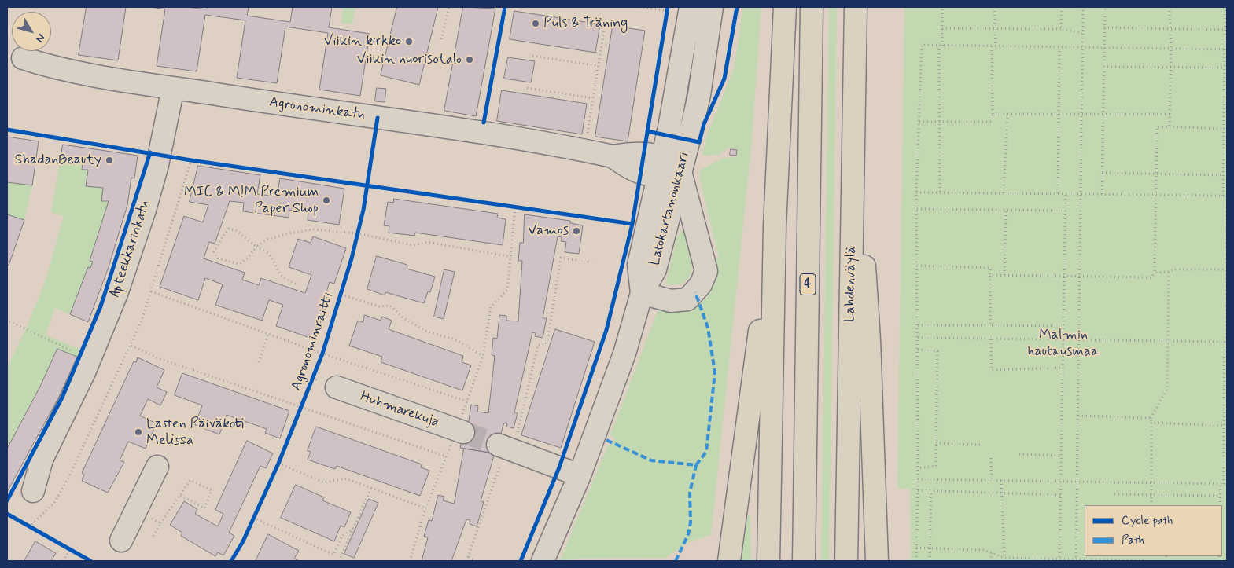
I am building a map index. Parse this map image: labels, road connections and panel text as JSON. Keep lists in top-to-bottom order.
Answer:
{
  "streets": {
    "highway": ["4", "Lahdenväylä"],
    "street": [
      "Agronominkatu",
      "Latokartanonkaari",
      "Apteekkarinkatu",
      "Huhmarekuja"
    ],
    "cycle path": ["Agronominraitti"]
  },
  "crossings": [
    ["Agronominkatu", "Latokartanonkaari"],
    ["Agronominkatu", "Apteekkarinkatu"]
  ],
  "parks": ["Malmin hautausmaa"],
  "places": [
    "Puls & Träning",
    "Viikin kirkko",
    "Viikin nuorisotalo",
    "ShadanBeauty",
    "MIC & M!M Premium Paper Shop",
    "Vamos",
    "Lasten Päiväkoti Melissa"
  ],
  "legend": ["Cycle path", "Path"],
  "north": "bottom right"
}
